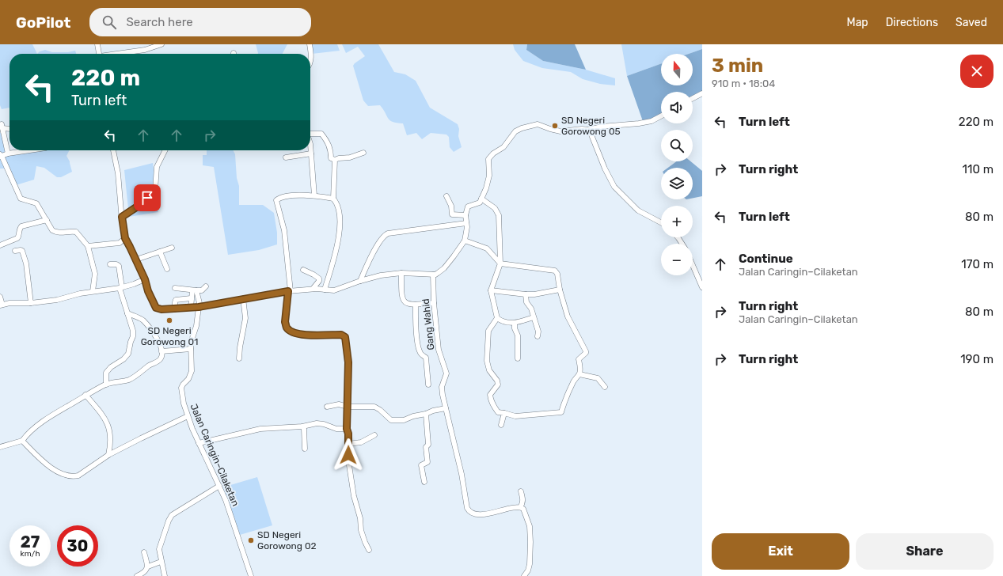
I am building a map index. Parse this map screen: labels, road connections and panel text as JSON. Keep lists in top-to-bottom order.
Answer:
{
  "streets": {
    "street": ["Gang Wahid", "Jalan Caringin–Cilaketan"]
  },
  "places": ["SD Negeri Gorowong 05", "SD Negeri Gorowong 01", "SD Negeri Gorowong 02"],
  "north": "top",
  "page": {
    "header": "GoPilot",
    "search": "Search here",
    "nav": ["Map", "Directions", "Saved"],
    "heading": ["3 min", "910 m · 18:04"],
    "map_buttons": ["+", "−"],
    "turn": ["220 m", "Turn left"],
    "list": [
      {
        "name": "Turn left",
        "value": "220 m"
      },
      {
        "name": "Turn right",
        "value": "110 m"
      },
      {
        "name": "Turn left",
        "value": "80 m"
      },
      {
        "name": "Continue",
        "note": "Jalan Caringin–Cilaketan",
        "value": "170 m"
      },
      {
        "name": "Turn right",
        "note": "Jalan Caringin–Cilaketan",
        "value": "80 m"
      },
      {
        "name": "Turn right",
        "value": "190 m"
      }
    ],
    "speed": "27 km/h",
    "limit": "30",
    "buttons": ["Exit", "Share"]
  }
}
